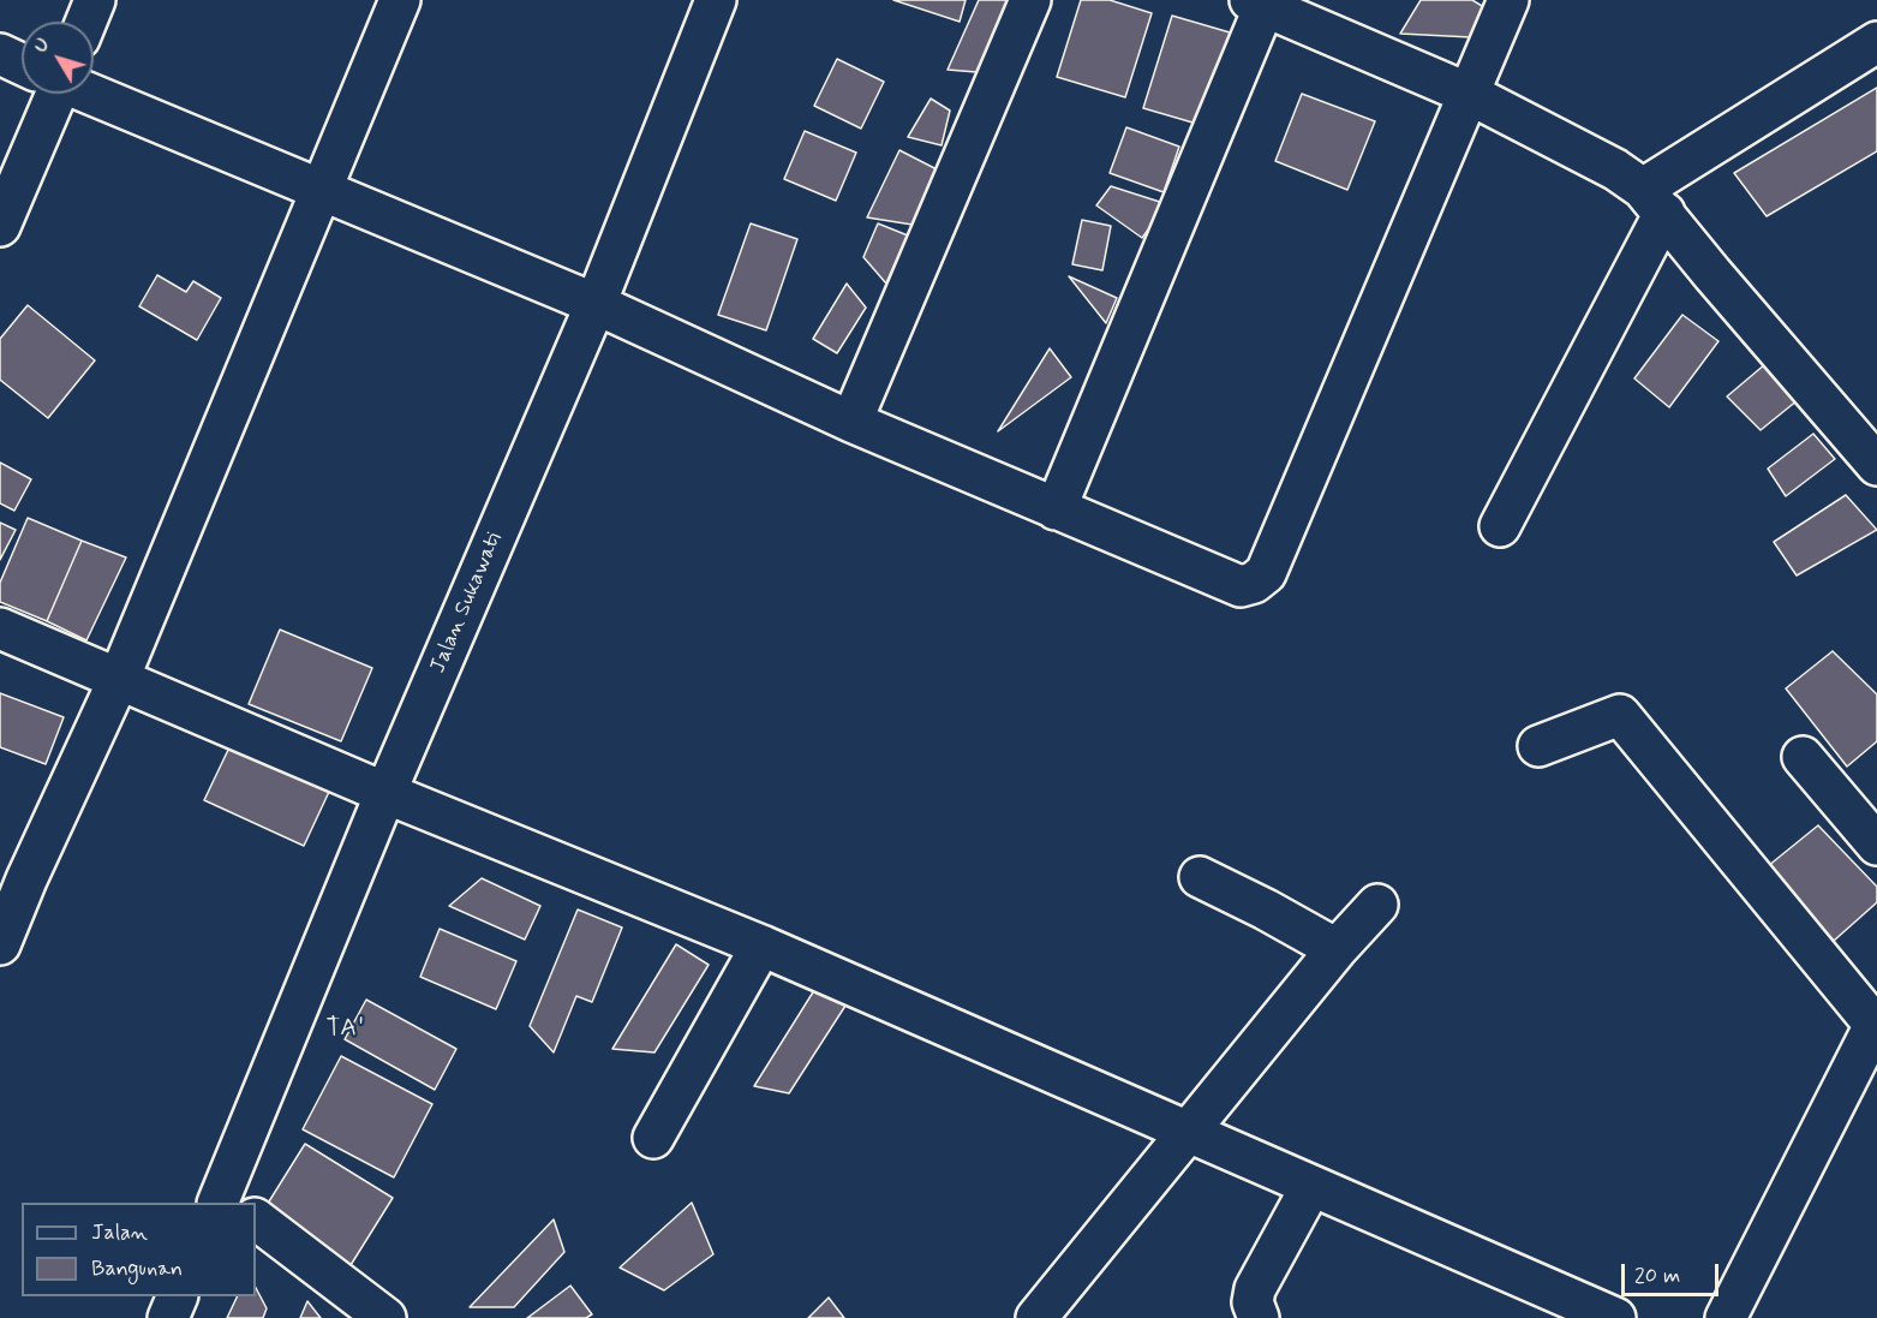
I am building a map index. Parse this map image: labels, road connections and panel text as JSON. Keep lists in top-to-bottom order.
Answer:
{
  "streets": {
    "street": ["Jalan Sukawati"]
  },
  "districts": ["TA'"],
  "legend": ["Jalan", "Bangunan"],
  "scale_bar": "20 m",
  "north": "top left"
}
